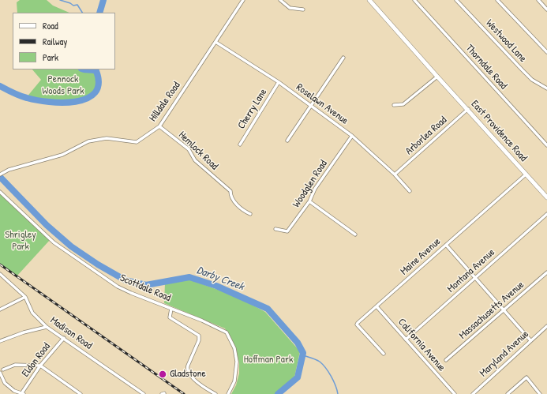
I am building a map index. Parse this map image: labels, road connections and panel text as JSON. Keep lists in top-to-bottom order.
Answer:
{
  "streets": {
    "street": [
      "Westwood Lane",
      "Thorndale Road",
      "Hilldale Road",
      "Roselawn Avenue",
      "Cherry Lane",
      "East Providence Road",
      "Arborlea Road",
      "Hemlock Road",
      "Woodglen Road",
      "Maine Avenue",
      "Montana Avenue",
      "Scottdale Road",
      "Massachusetts Avenue",
      "Madison Road",
      "California Avenue",
      "Maryland Avenue",
      "Eldon Road"
    ]
  },
  "crossings": [
    ["Hilldale Road", "Roselawn Avenue"],
    ["Hilldale Road", "Hemlock Road"],
    ["Roselawn Avenue", "Cherry Lane"],
    ["Roselawn Avenue", "Arborlea Road"],
    ["Roselawn Avenue", "Woodglen Road"],
    ["East Providence Road", "Arborlea Road"],
    ["East Providence Road", "Maine Avenue"],
    ["Maine Avenue", "California Avenue"],
    ["Montana Avenue", "California Avenue"],
    ["Madison Road", "Eldon Road"]
  ],
  "water": ["Darby Creek"],
  "parks": ["Pennock Woods Park", "Shrigley Park", "Hoffman Park"],
  "places": ["Gladstone"],
  "legend": ["Road", "Railway", "Park"]
}
